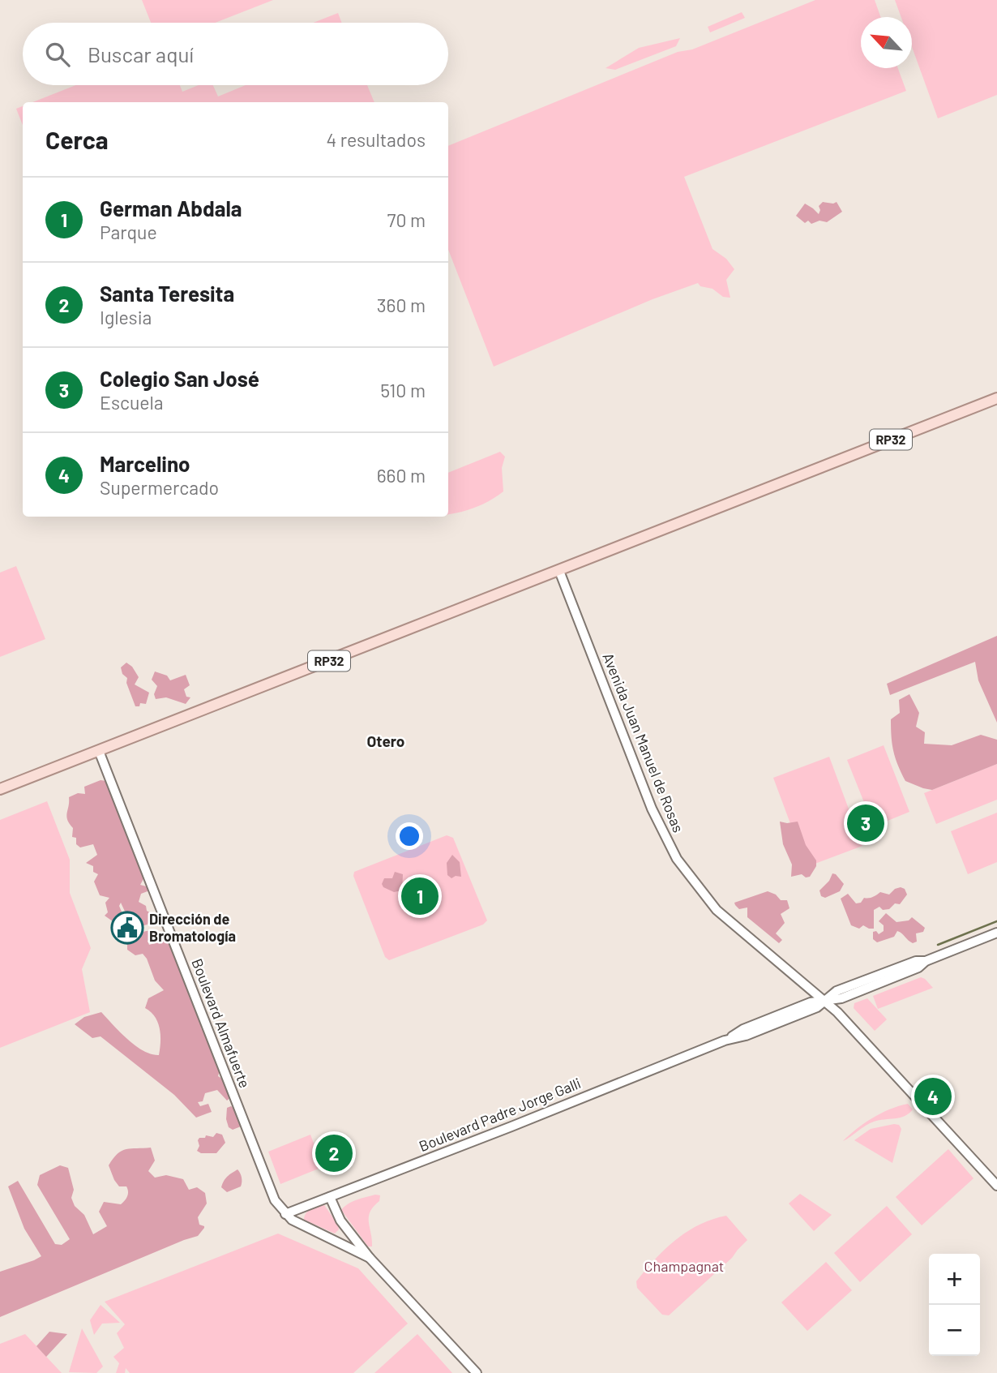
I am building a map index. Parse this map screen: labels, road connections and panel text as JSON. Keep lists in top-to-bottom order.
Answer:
{
  "streets": {
    "main road": [
      "RP32",
      "Avenida Juan Manuel de Rosas",
      "Boulevard Almafuerte",
      "Boulevard Padre Jorge Galli"
    ]
  },
  "crossings": [
    ["RP32", "Avenida Juan Manuel de Rosas"],
    ["RP32", "Boulevard Almafuerte"],
    ["Avenida Juan Manuel de Rosas", "Boulevard Padre Jorge Galli"],
    ["Boulevard Almafuerte", "Boulevard Padre Jorge Galli"]
  ],
  "districts": ["Otero"],
  "parks": ["Champagnat"],
  "places": {
    "public building": ["Dirección de Bromatología"]
  },
  "north": "top left",
  "page": {
    "search": "Buscar aquí",
    "heading": ["Cerca", "4 resultados"],
    "list": [
      {
        "mark": "1",
        "name": "German Abdala",
        "note": "Parque",
        "value": "70 m"
      },
      {
        "mark": "2",
        "name": "Santa Teresita",
        "note": "Iglesia",
        "value": "360 m"
      },
      {
        "mark": "3",
        "name": "Colegio San José",
        "note": "Escuela",
        "value": "510 m"
      },
      {
        "mark": "4",
        "name": "Marcelino",
        "note": "Supermercado",
        "value": "660 m"
      }
    ],
    "pins": [
      "3",
      "1",
      "4",
      "2"
    ],
    "map_buttons": ["+", "−"]
  }
}
